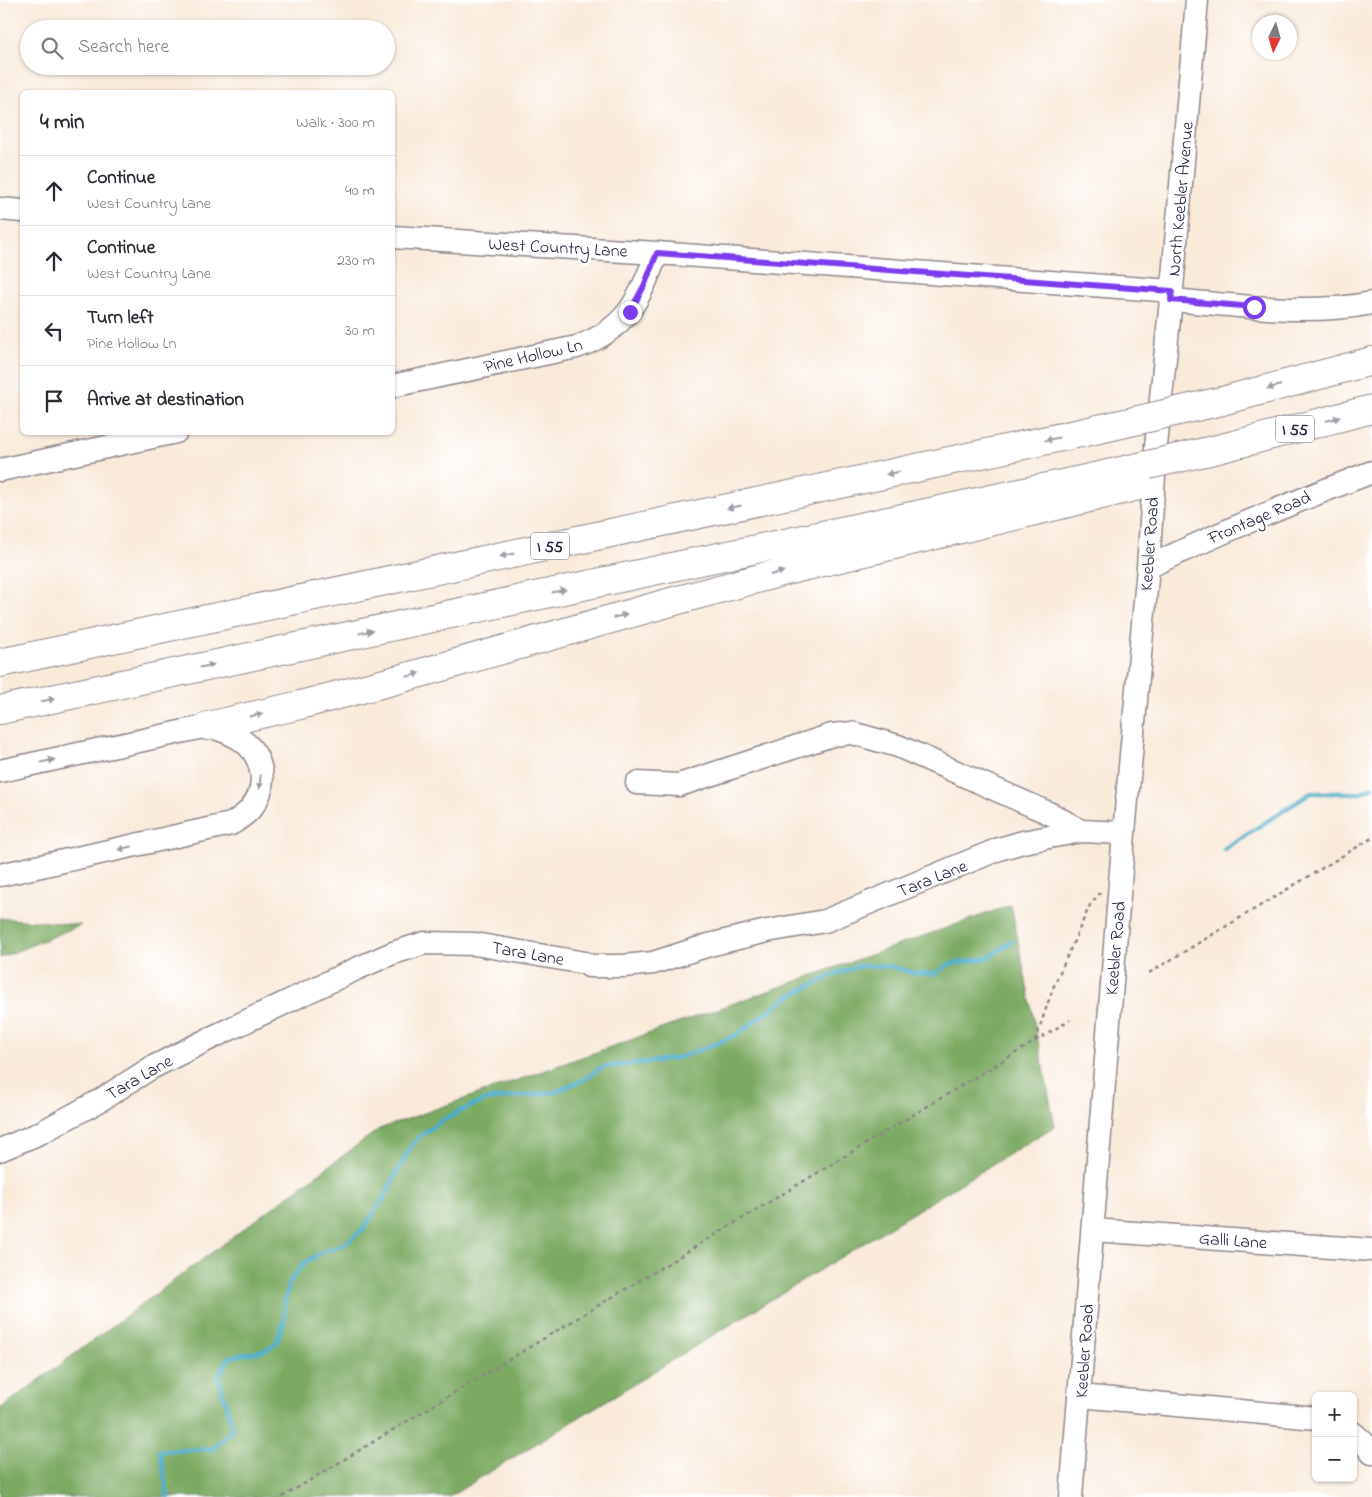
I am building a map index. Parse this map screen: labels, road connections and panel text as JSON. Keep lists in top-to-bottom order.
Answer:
{
  "streets": {
    "highway": ["I 55"],
    "street": [
      "North Keebler Avenue",
      "West Country Lane",
      "Pine Hollow Ln",
      "Frontage Road",
      "Keebler Road",
      "Tara Lane",
      "Galli Lane"
    ]
  },
  "crossings": [
    ["North Keebler Avenue", "West Country Lane"],
    ["North Keebler Avenue", "Keebler Road"],
    ["West Country Lane", "Pine Hollow Ln"],
    ["Frontage Road", "Keebler Road"],
    ["Keebler Road", "Tara Lane"],
    ["Keebler Road", "Galli Lane"]
  ],
  "north": "bottom",
  "page": {
    "search": "Search here",
    "heading": ["4 min", "Walk · 300 m"],
    "list": [
      ["Continue", "West Country Lane", "40 m"],
      ["Continue", "West Country Lane", "230 m"],
      ["Turn left", "Pine Hollow Ln", "30 m"],
      "Arrive at destination"
    ],
    "map_buttons": ["+", "−"]
  }
}
